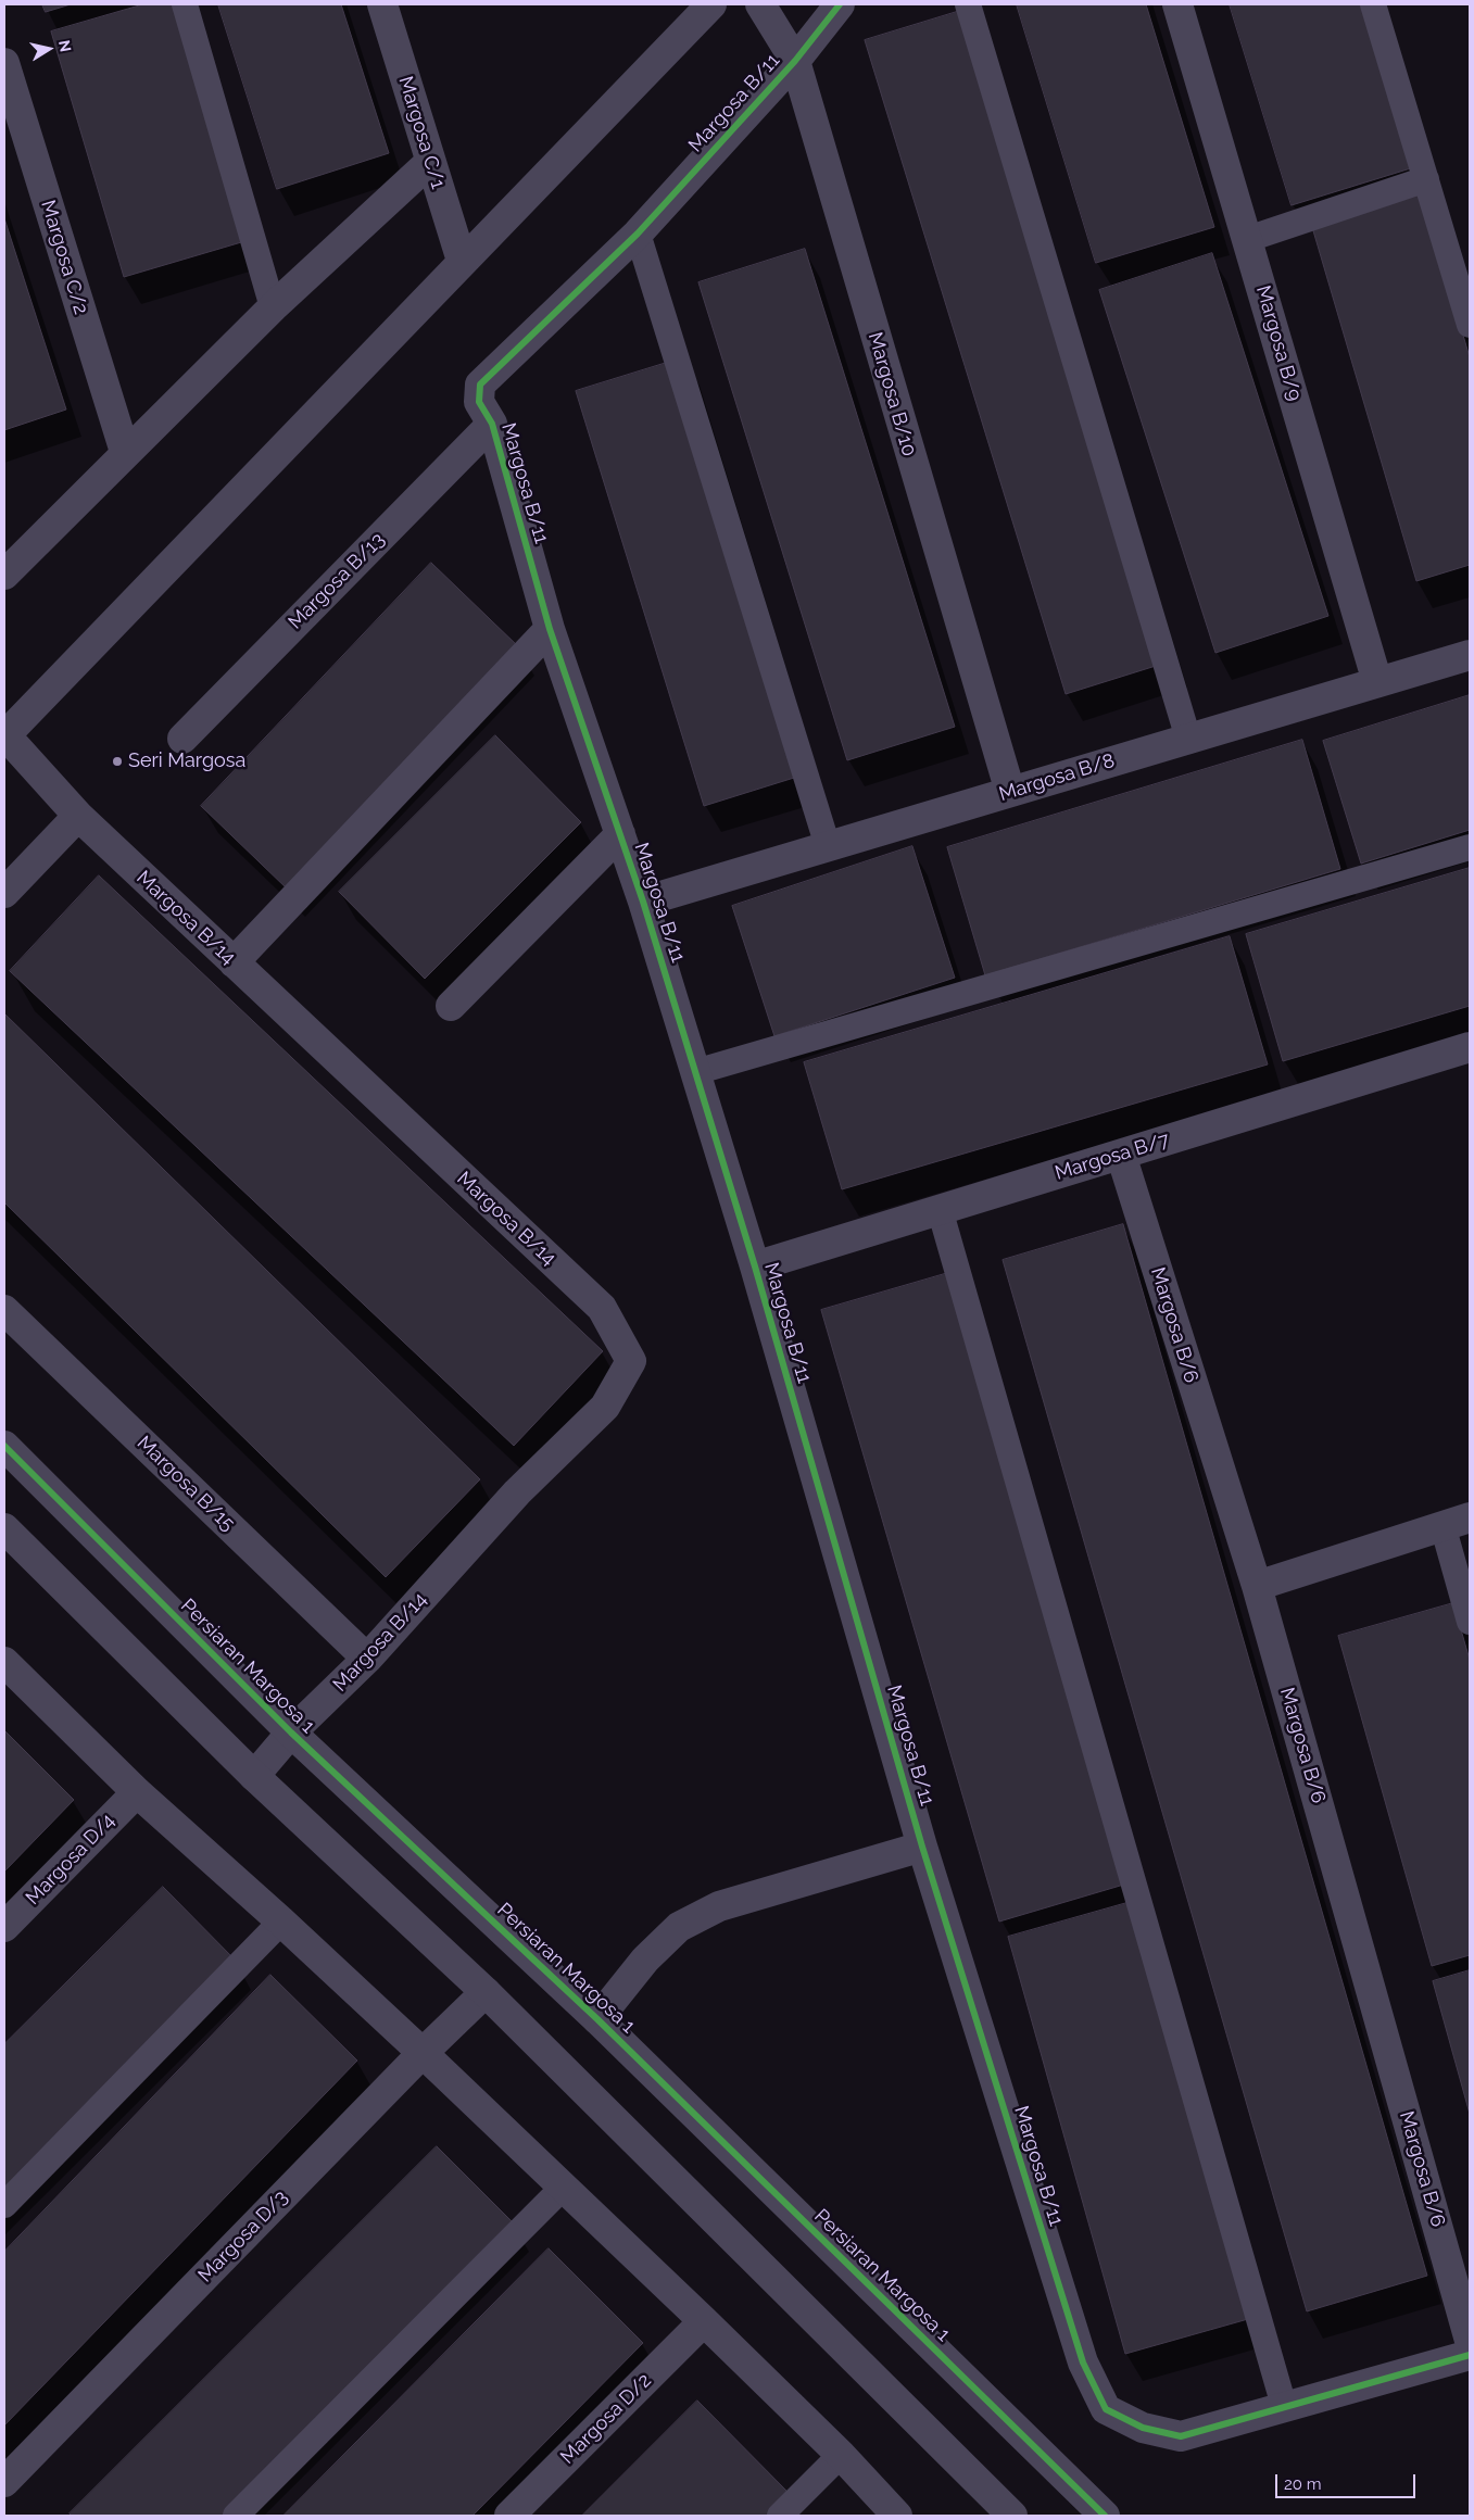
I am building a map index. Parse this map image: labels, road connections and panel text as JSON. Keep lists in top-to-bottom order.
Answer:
{
  "streets": {
    "street": [
      "Margosa B/11",
      "Margosa C/1",
      "Margosa C/2",
      "Margosa B/9",
      "Margosa B/10",
      "Margosa B/13",
      "Margosa B/8",
      "Margosa B/14",
      "Margosa B/7",
      "Margosa B/6",
      "Margosa B/15",
      "Persiaran Margosa 1",
      "Margosa D/4",
      "Margosa D/3",
      "Margosa D/2"
    ]
  },
  "crossings": [
    ["Margosa B/11", "Margosa B/10"],
    ["Margosa B/11", "Margosa B/13"],
    ["Margosa B/11", "Margosa B/8"],
    ["Margosa B/11", "Margosa B/7"],
    ["Margosa B/9", "Margosa B/8"],
    ["Margosa B/10", "Margosa B/8"],
    ["Margosa B/14", "Margosa B/15"],
    ["Margosa B/14", "Persiaran Margosa 1"],
    ["Margosa B/7", "Margosa B/6"]
  ],
  "places": ["Seri Margosa"],
  "scale_bar": "20 m",
  "north": "right"
}
